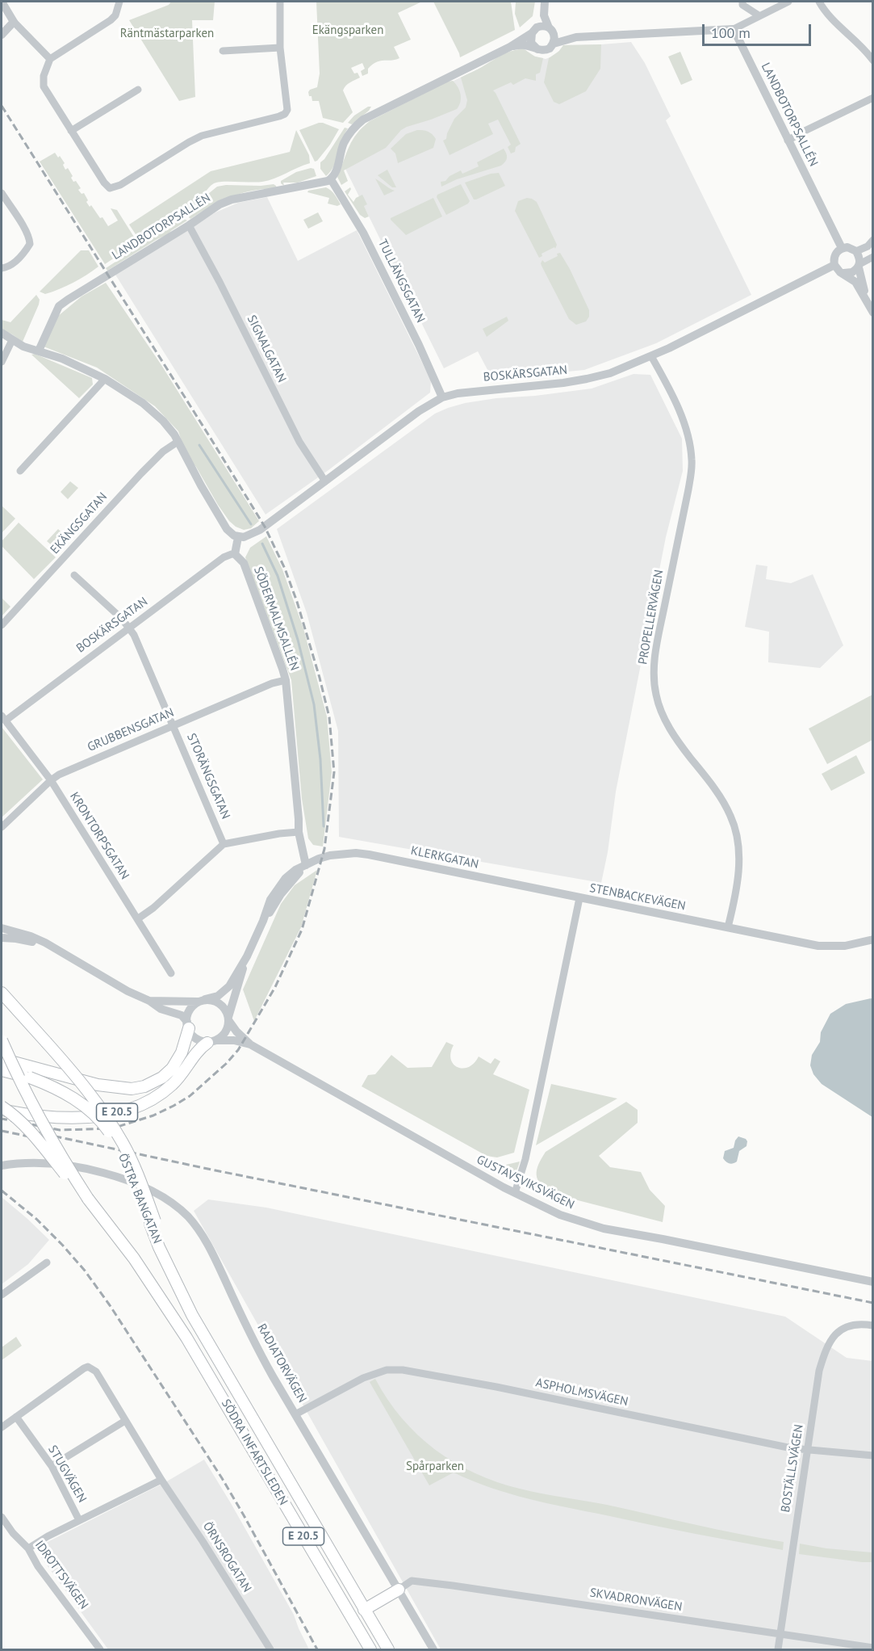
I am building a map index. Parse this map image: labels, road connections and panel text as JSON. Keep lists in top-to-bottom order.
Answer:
{
  "streets": {
    "main road": ["E 20.5", "ÖSTRA BANGATAN", "SÖDRA INFARTSLEDEN"],
    "street": [
      "LANDBOTORPSALLÉN",
      "TULLÄNGSGATAN",
      "SIGNALGATAN",
      "BOSKÄRSGATAN",
      "EKÄNGSGATAN",
      "PROPELLERVÄGEN",
      "SÖDERMALMSALLÉN",
      "GRUBBENSGATAN",
      "STORÄNGSGATAN",
      "KRONTORPSGATAN",
      "KLERKGATAN",
      "STENBACKEVÄGEN",
      "GUSTAVSVIKSVÄGEN",
      "RADIATORVÄGEN",
      "ASPHOLMSVÄGEN",
      "BOSTÄLLSVÄGEN",
      "STUGVÄGEN",
      "ÖRNSROGATAN",
      "IDROTTSVÄGEN",
      "SKVADRONVÄGEN"
    ]
  },
  "crossings": [
    ["LANDBOTORPSALLÉN", "TULLÄNGSGATAN"],
    ["LANDBOTORPSALLÉN", "SIGNALGATAN"],
    ["LANDBOTORPSALLÉN", "BOSKÄRSGATAN"],
    ["TULLÄNGSGATAN", "BOSKÄRSGATAN"],
    ["SIGNALGATAN", "BOSKÄRSGATAN"],
    ["BOSKÄRSGATAN", "PROPELLERVÄGEN"],
    ["BOSKÄRSGATAN", "SÖDERMALMSALLÉN"],
    ["BOSKÄRSGATAN", "STORÄNGSGATAN"],
    ["BOSKÄRSGATAN", "KRONTORPSGATAN"],
    ["PROPELLERVÄGEN", "STENBACKEVÄGEN"],
    ["SÖDERMALMSALLÉN", "GRUBBENSGATAN"],
    ["SÖDERMALMSALLÉN", "KLERKGATAN"],
    ["GRUBBENSGATAN", "STORÄNGSGATAN"],
    ["GRUBBENSGATAN", "KRONTORPSGATAN"],
    ["KLERKGATAN", "STENBACKEVÄGEN"],
    ["STENBACKEVÄGEN", "GUSTAVSVIKSVÄGEN"],
    ["E 20.5", "GUSTAVSVIKSVÄGEN"],
    ["E 20.5", "SÖDRA INFARTSLEDEN"],
    ["ÖSTRA BANGATAN", "SÖDRA INFARTSLEDEN"],
    ["RADIATORVÄGEN", "ASPHOLMSVÄGEN"],
    ["RADIATORVÄGEN", "SKVADRONVÄGEN"],
    ["ASPHOLMSVÄGEN", "BOSTÄLLSVÄGEN"],
    ["BOSTÄLLSVÄGEN", "SKVADRONVÄGEN"],
    ["STUGVÄGEN", "ÖRNSROGATAN"]
  ],
  "parks": ["Ekängsparken", "Räntmästarparken", "Spårparken"],
  "scale_bar": "100 m"
}
